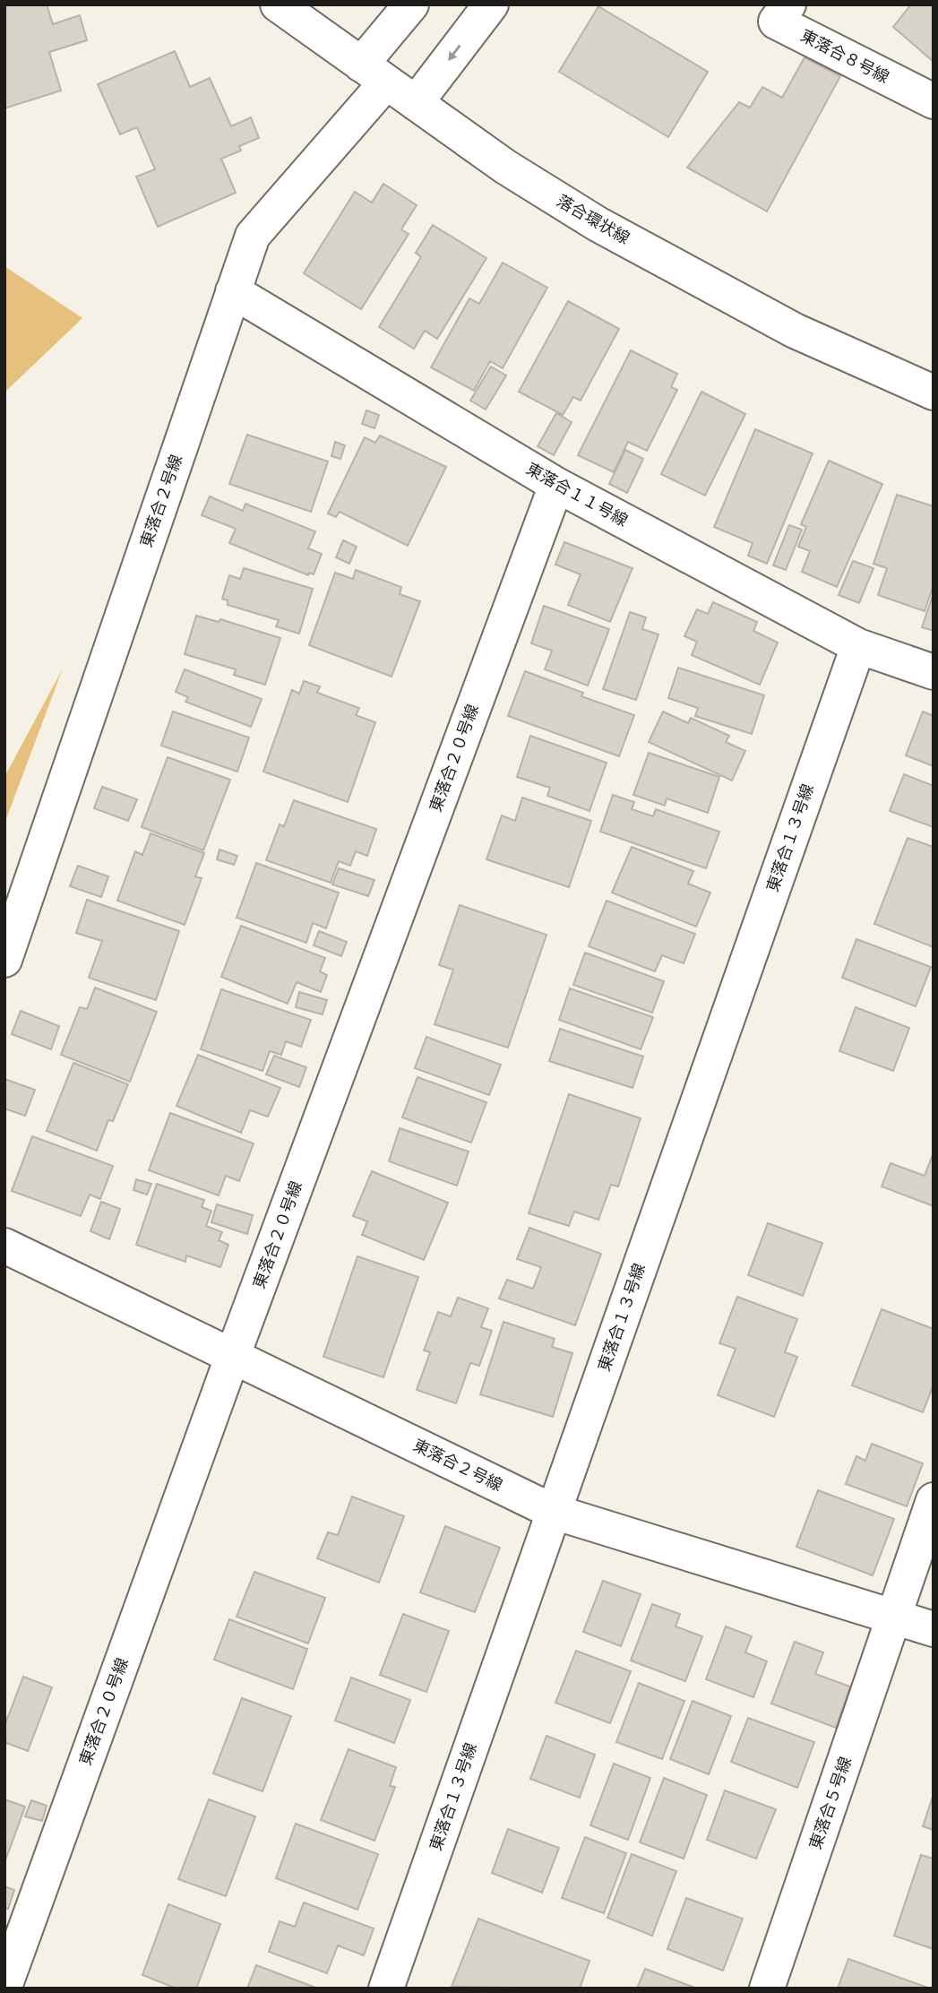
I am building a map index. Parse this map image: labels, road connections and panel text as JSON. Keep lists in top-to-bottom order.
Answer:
{
  "streets": {
    "street": [
      "東落合８号線",
      "落合環状線",
      "東落合１１号線",
      "東落合２号線",
      "東落合２０号線",
      "東落合１３号線",
      "東落合５号線"
    ]
  },
  "crossings": [
    ["落合環状線", "東落合２号線"],
    ["東落合１１号線", "東落合２号線"],
    ["東落合１１号線", "東落合２０号線"],
    ["東落合１１号線", "東落合１３号線"],
    ["東落合２号線", "東落合２０号線"],
    ["東落合２号線", "東落合１３号線"],
    ["東落合２号線", "東落合５号線"]
  ]
}
